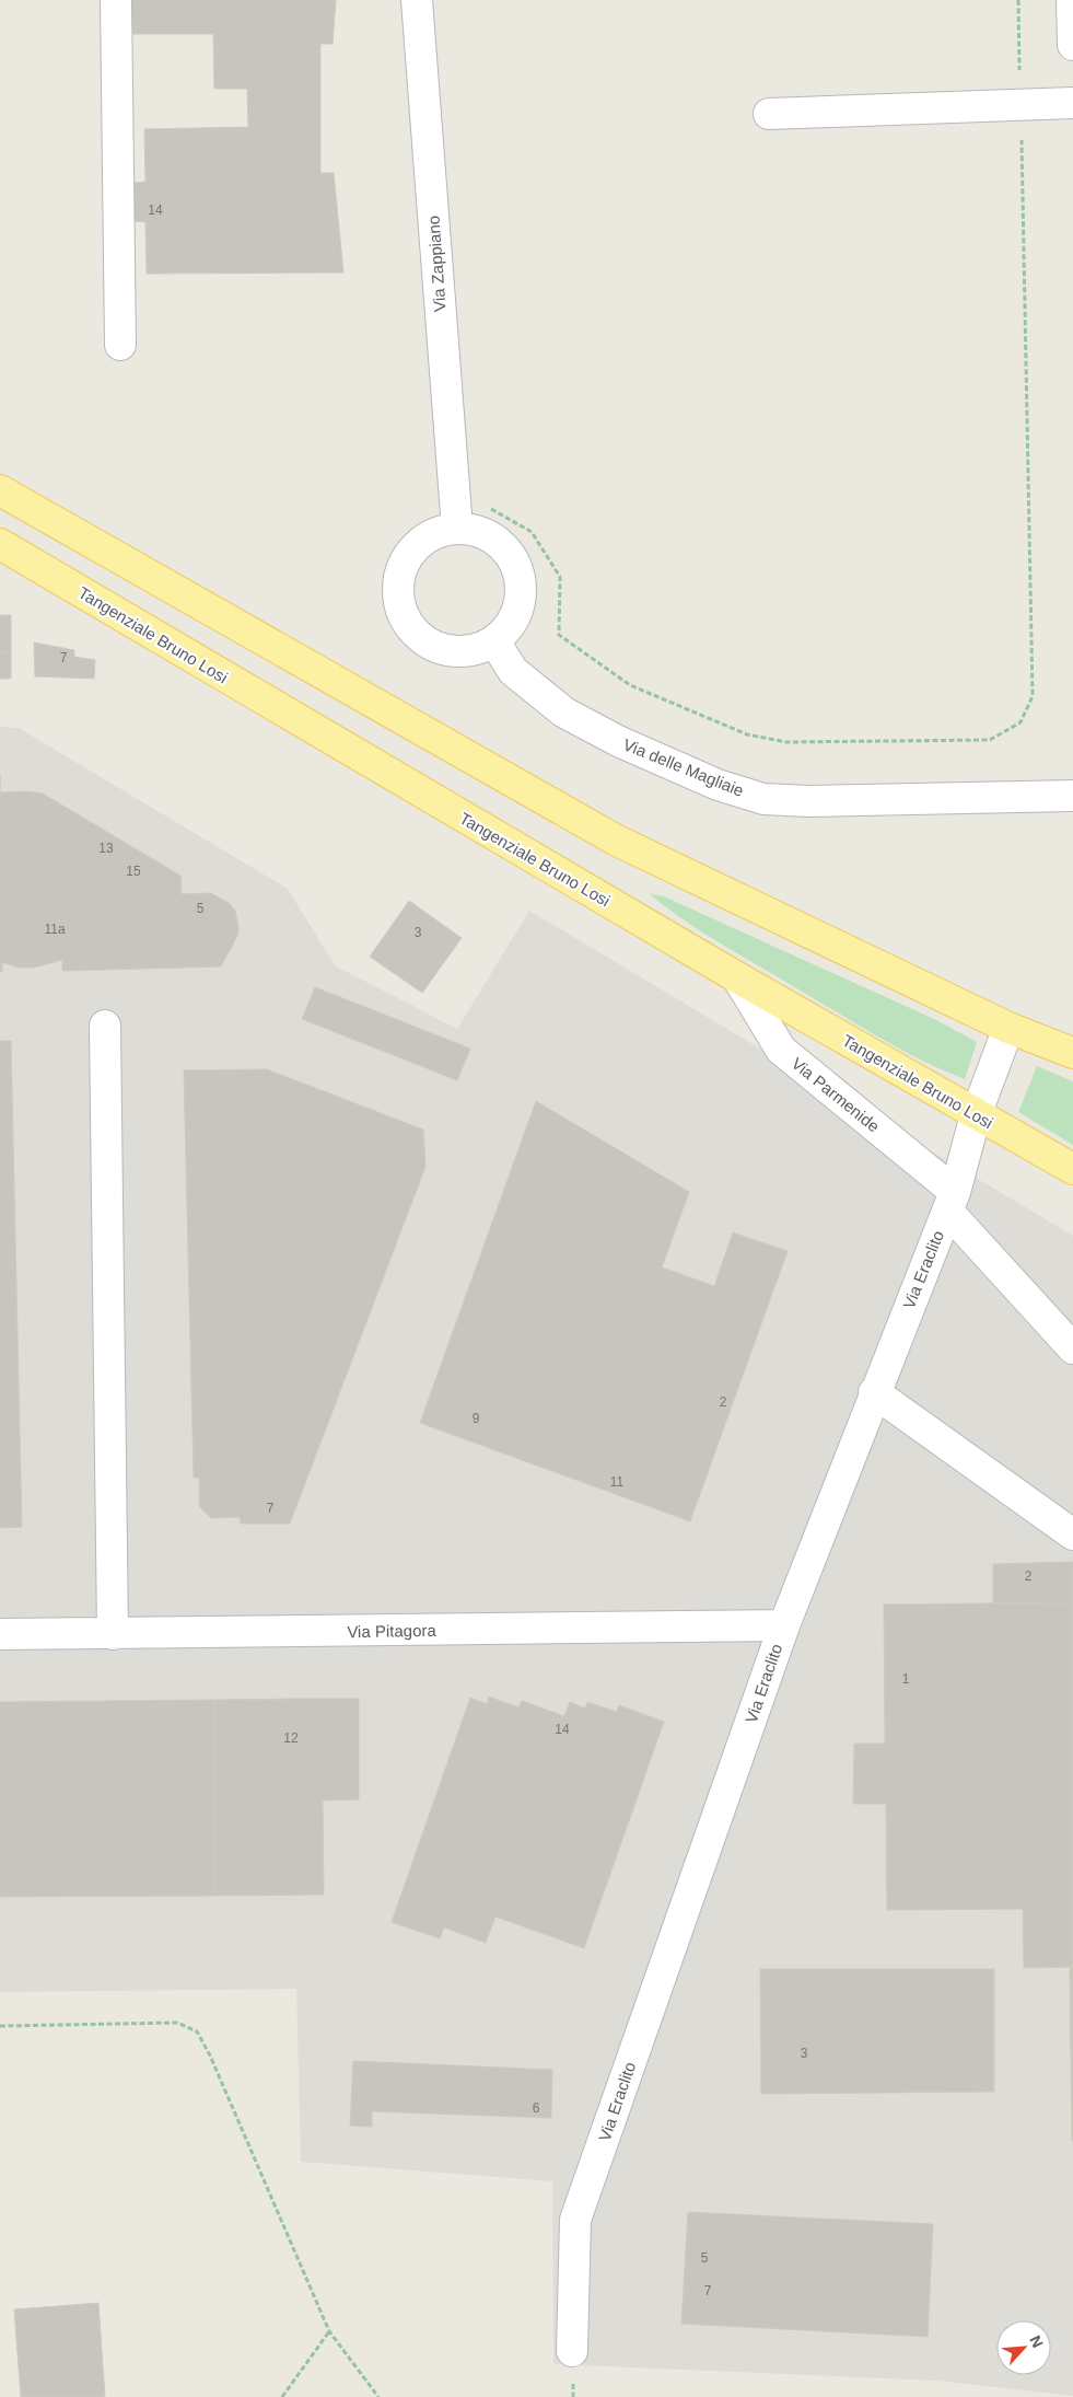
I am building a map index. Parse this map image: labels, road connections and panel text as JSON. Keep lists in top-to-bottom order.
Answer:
{
  "streets": {
    "main road": ["Tangenziale Bruno Losi"],
    "street": [
      "Via Zappiano",
      "Via delle Magliaie",
      "Via Parmenide",
      "Via Eraclito",
      "Via Pitagora"
    ]
  },
  "crossings": [
    ["Via Zappiano", "Via delle Magliaie"],
    ["Tangenziale Bruno Losi", "Via Parmenide"],
    ["Tangenziale Bruno Losi", "Via Eraclito"],
    ["Via Parmenide", "Via Eraclito"],
    ["Via Eraclito", "Via Pitagora"]
  ],
  "house_numbers": [
    "14",
    "7",
    "13",
    "15",
    "5",
    "11a",
    "3",
    "2",
    "9",
    "11",
    "7",
    "2",
    "1",
    "14",
    "12",
    "3",
    "6",
    "5",
    "7"
  ],
  "north": "top right"
}
